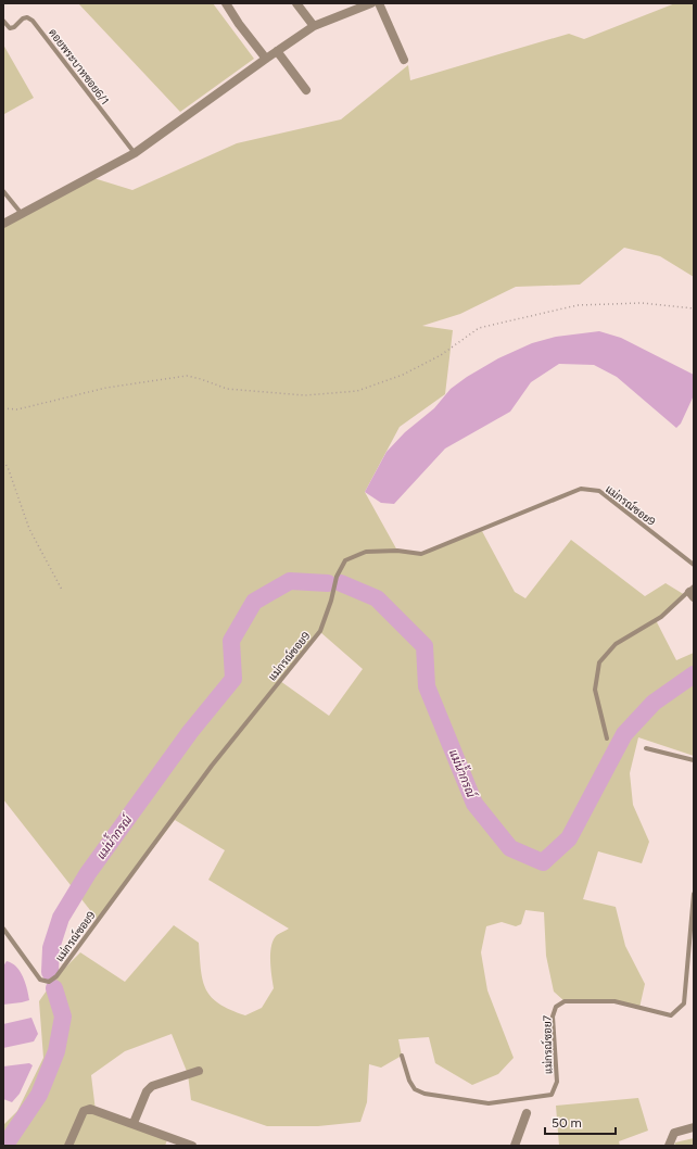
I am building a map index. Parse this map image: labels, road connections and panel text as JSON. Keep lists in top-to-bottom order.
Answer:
{
  "streets": {
    "lane": ["ดอยพระบาทซอย6/1", "แม่กรณ์ซอย9", "แม่กรณ์ซอย7"]
  },
  "water": ["แม่น้ำกรณ์"],
  "scale_bar": "50 m"
}
